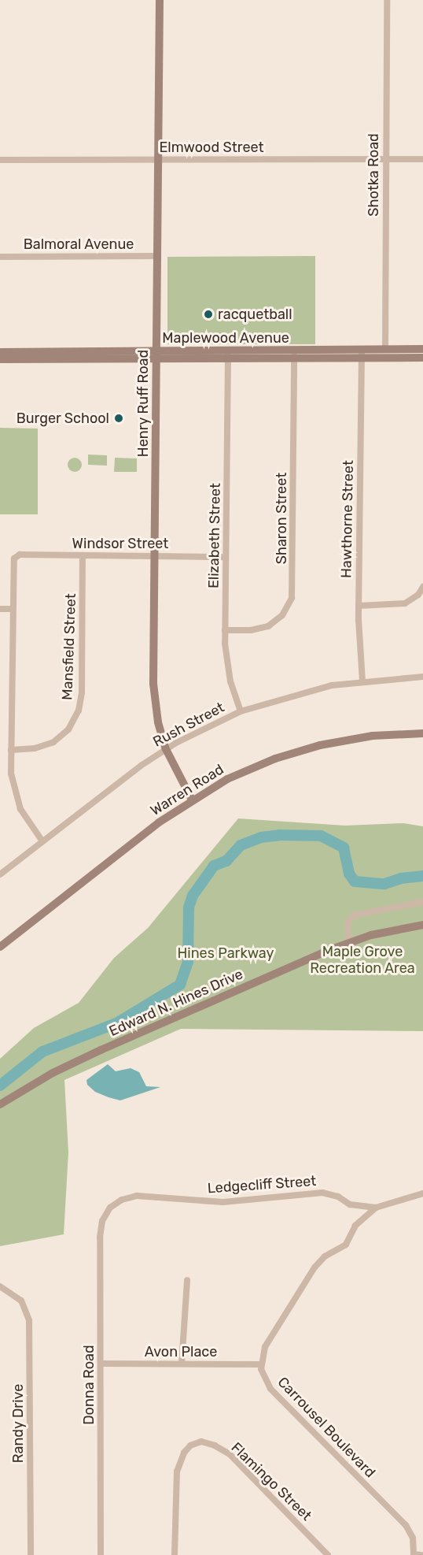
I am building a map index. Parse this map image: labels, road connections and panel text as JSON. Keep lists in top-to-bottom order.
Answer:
{
  "streets": {
    "street": [
      "Elmwood Street",
      "Shotka Road",
      "Balmoral Avenue",
      "Maplewood Avenue",
      "Henry Ruff Road",
      "Sharon Street",
      "Hawthorne Street",
      "Elizabeth Street",
      "Windsor Street",
      "Mansfield Street",
      "Rush Street",
      "Warren Road",
      "Edward N. Hines Drive",
      "Ledgecliff Street",
      "Avon Place",
      "Donna Road",
      "Randy Drive",
      "Carrousel Boulevard",
      "Flamingo Street"
    ]
  },
  "crossings": [
    ["Elmwood Street", "Shotka Road"],
    ["Elmwood Street", "Henry Ruff Road"],
    ["Shotka Road", "Maplewood Avenue"],
    ["Balmoral Avenue", "Henry Ruff Road"],
    ["Maplewood Avenue", "Henry Ruff Road"],
    ["Maplewood Avenue", "Sharon Street"],
    ["Maplewood Avenue", "Hawthorne Street"],
    ["Maplewood Avenue", "Elizabeth Street"],
    ["Henry Ruff Road", "Windsor Street"],
    ["Henry Ruff Road", "Rush Street"],
    ["Henry Ruff Road", "Warren Road"],
    ["Sharon Street", "Elizabeth Street"],
    ["Hawthorne Street", "Rush Street"],
    ["Elizabeth Street", "Windsor Street"],
    ["Elizabeth Street", "Rush Street"],
    ["Windsor Street", "Mansfield Street"],
    ["Ledgecliff Street", "Donna Road"],
    ["Avon Place", "Donna Road"],
    ["Avon Place", "Carrousel Boulevard"]
  ],
  "parks": ["Maple Grove Recreation Area", "Hines Parkway"],
  "places": ["racquetball", "Burger School"]
}
